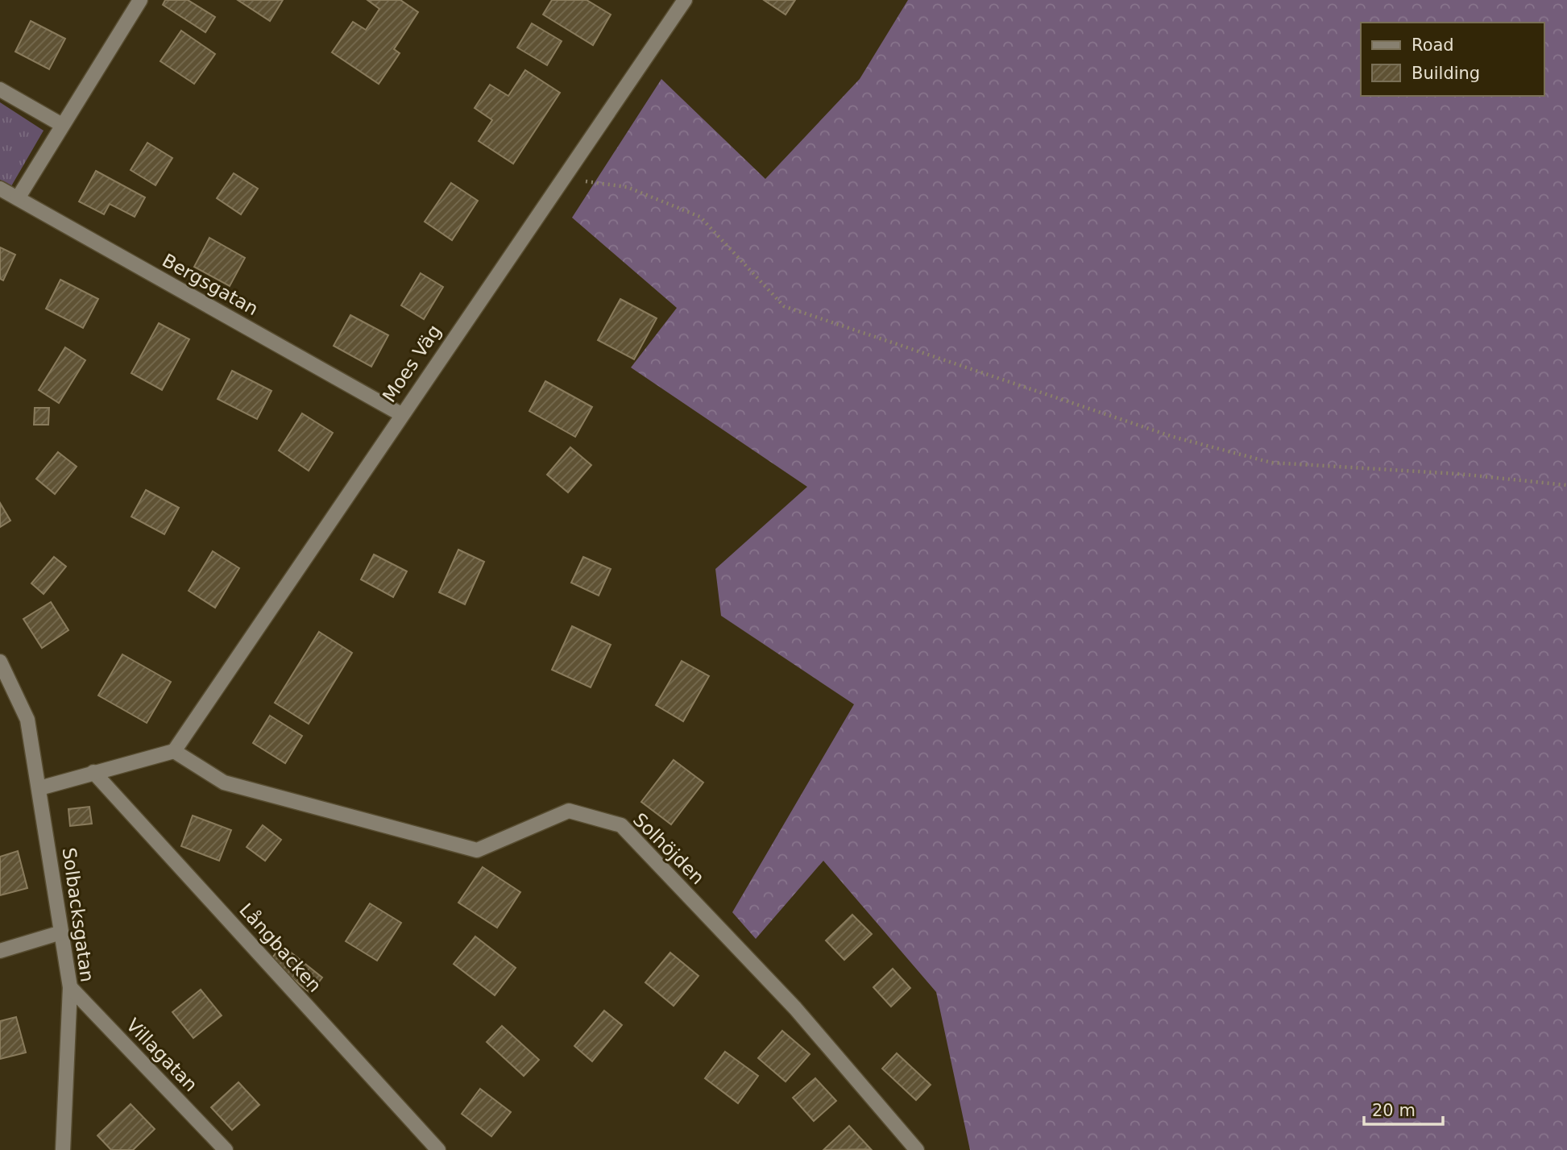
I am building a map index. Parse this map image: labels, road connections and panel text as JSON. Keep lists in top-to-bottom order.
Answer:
{
  "streets": {
    "street": [
      "Bergsgatan",
      "Moes Väg",
      "Solhöjden",
      "Solbacksgatan",
      "Långbacken",
      "Villagatan"
    ]
  },
  "crossings": [
    ["Bergsgatan", "Moes Väg"],
    ["Moes Väg", "Solhöjden"],
    ["Solbacksgatan", "Villagatan"]
  ],
  "legend": ["Road", "Building"],
  "scale_bar": "20 m"
}
